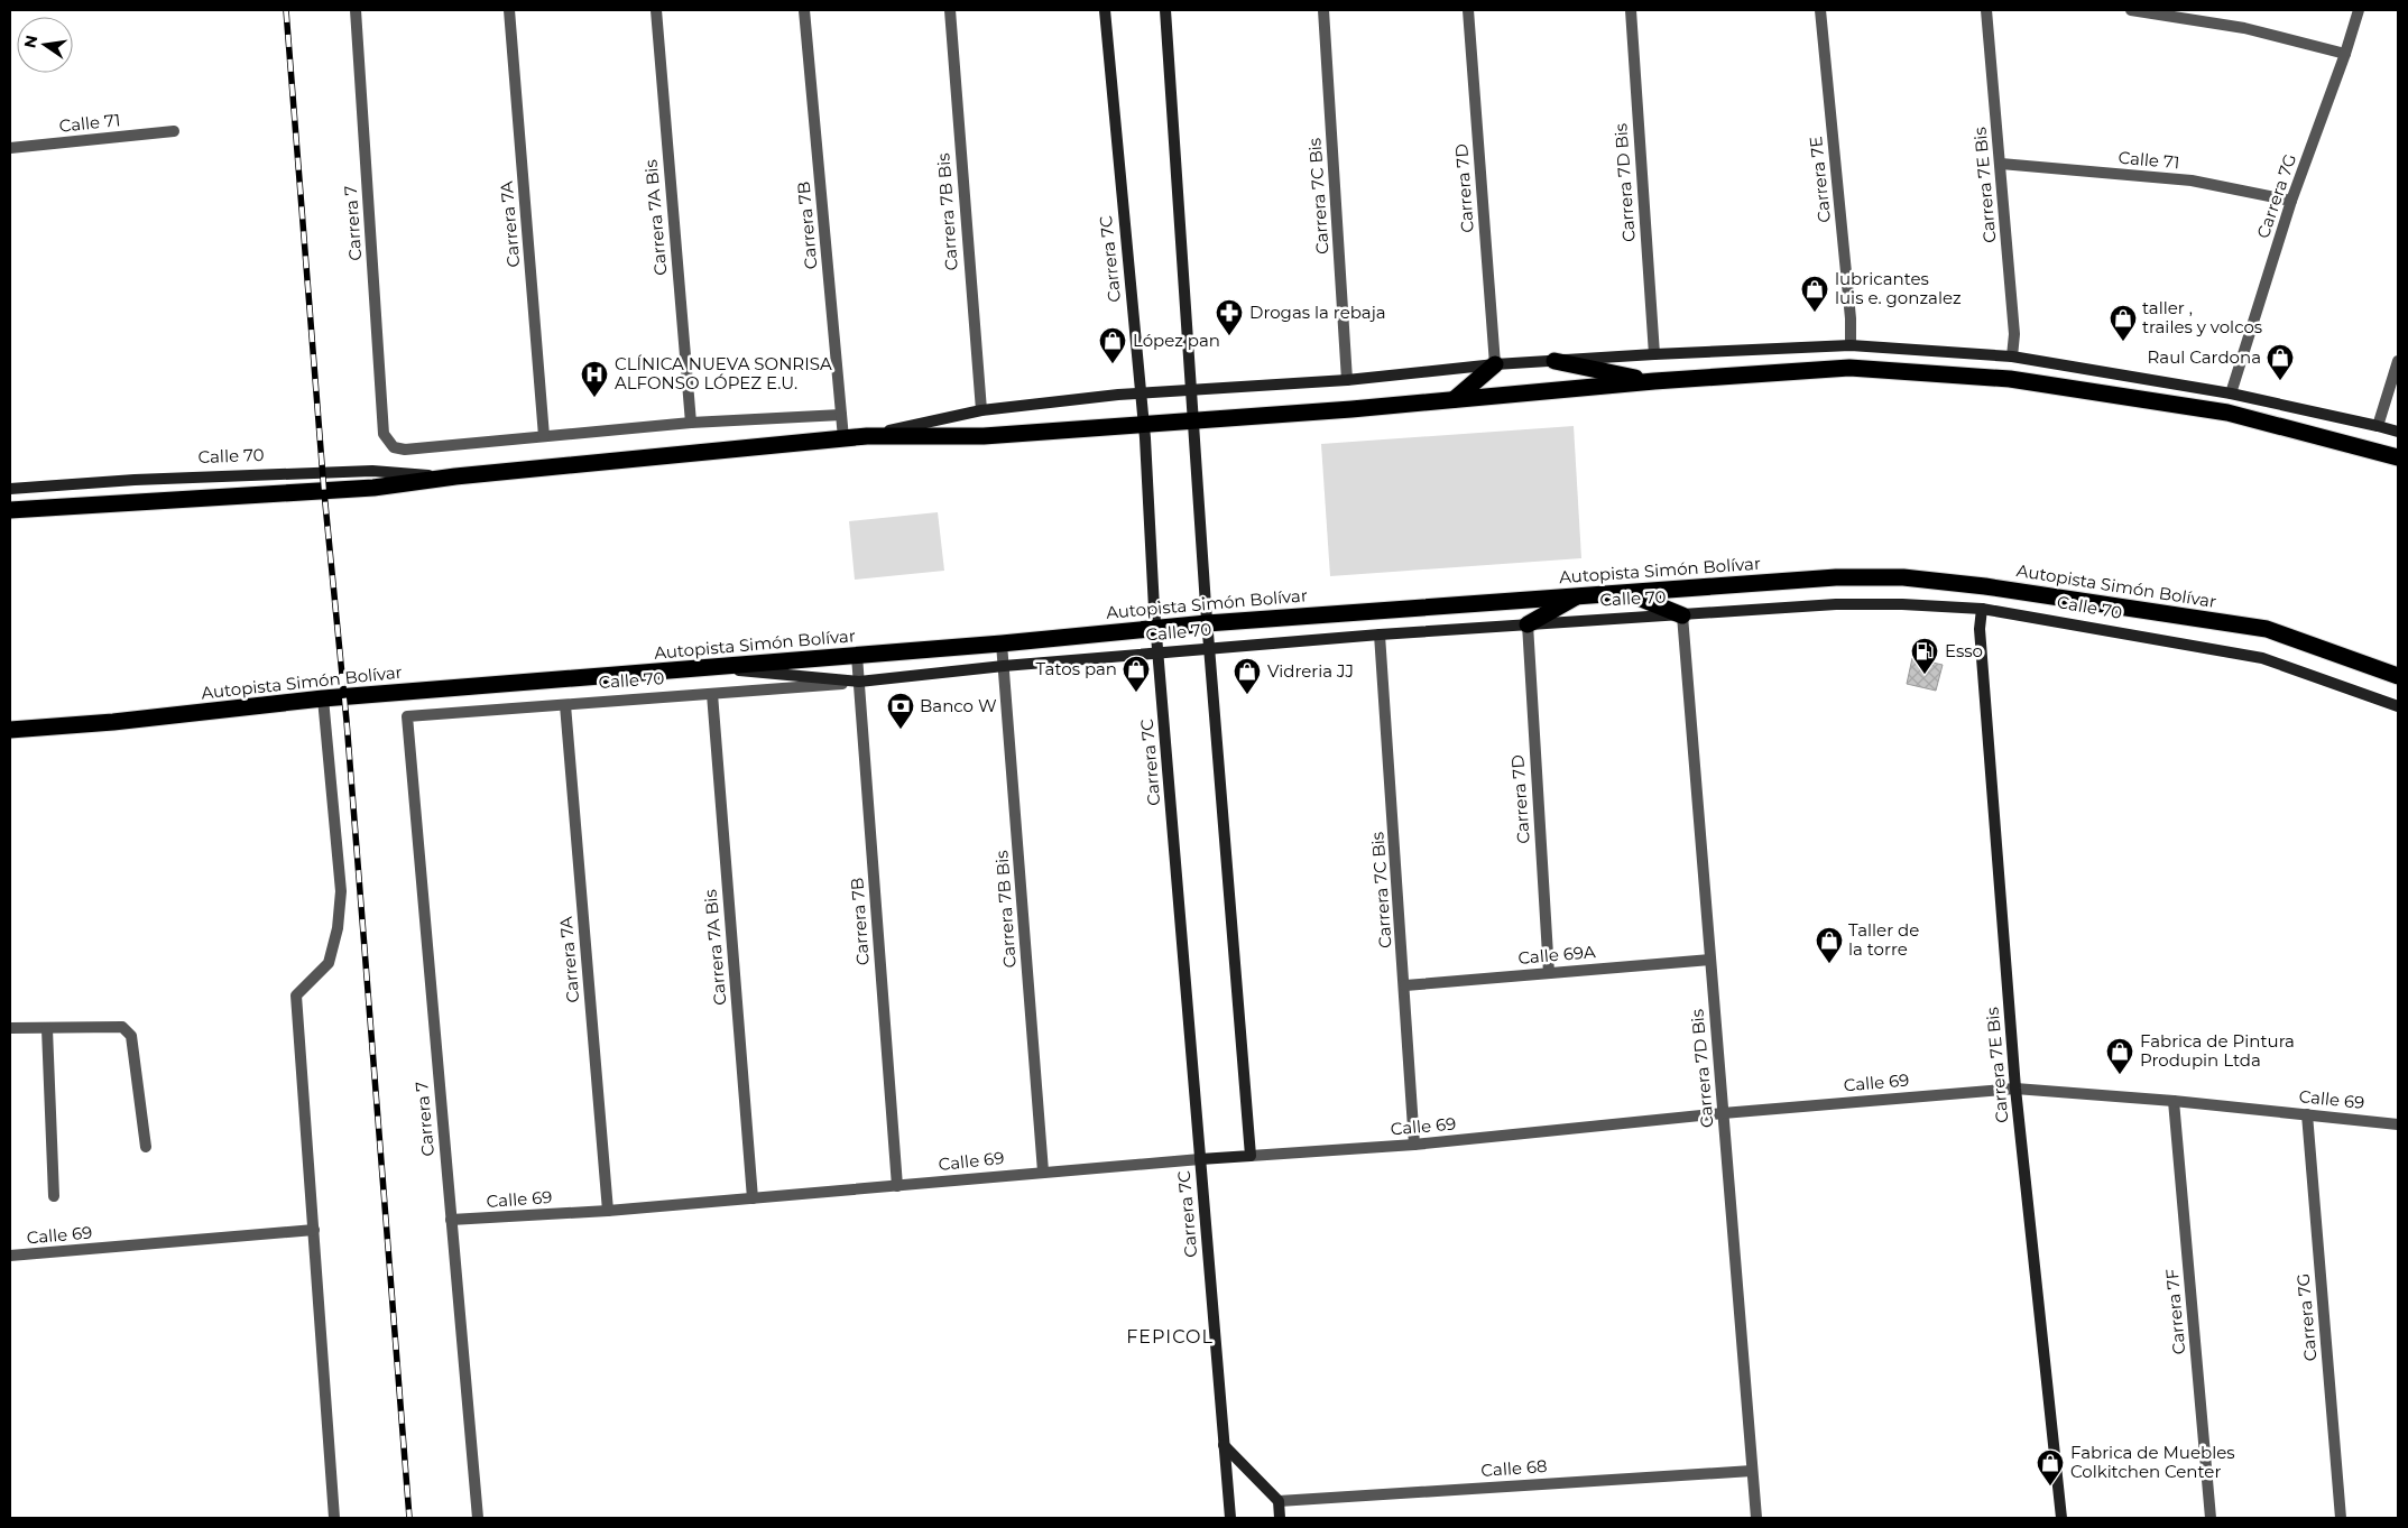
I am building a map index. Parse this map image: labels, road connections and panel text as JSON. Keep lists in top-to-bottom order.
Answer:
{
  "streets": {
    "highway": ["Autopista Simón Bolívar"],
    "street": [
      "Calle 71",
      "Carrera 7E",
      "Carrera 7D Bis",
      "Carrera 7E Bis",
      "Carrera 7D",
      "Carrera 7C Bis",
      "Carrera 7G",
      "Carrera 7B Bis",
      "Carrera 7A Bis",
      "Carrera 7",
      "Carrera 7A",
      "Carrera 7B",
      "Carrera 7C",
      "Calle 70",
      "Calle 69A",
      "Calle 69",
      "Carrera 7F",
      "Calle 68"
    ]
  },
  "crossings": [
    ["Calle 71", "Carrera 7E Bis"],
    ["Calle 71", "Carrera 7G"],
    ["Carrera 7D Bis", "Calle 70"],
    ["Carrera 7D Bis", "Calle 69A"],
    ["Carrera 7D Bis", "Calle 69"],
    ["Carrera 7D Bis", "Calle 68"],
    ["Carrera 7E Bis", "Calle 70"],
    ["Carrera 7E Bis", "Calle 69"],
    ["Carrera 7D", "Calle 70"],
    ["Carrera 7D", "Calle 69A"],
    ["Carrera 7C Bis", "Calle 70"],
    ["Carrera 7C Bis", "Calle 69A"],
    ["Carrera 7C Bis", "Calle 69"],
    ["Carrera 7G", "Calle 69"],
    ["Carrera 7B Bis", "Calle 70"],
    ["Carrera 7B Bis", "Autopista Simón Bolívar"],
    ["Carrera 7B Bis", "Calle 69"],
    ["Carrera 7A Bis", "Calle 70"],
    ["Carrera 7A Bis", "Calle 69"],
    ["Carrera 7", "Carrera 7A"],
    ["Carrera 7", "Calle 70"],
    ["Carrera 7", "Calle 69"],
    ["Carrera 7A", "Calle 70"],
    ["Carrera 7A", "Calle 69"],
    ["Carrera 7B", "Calle 70"],
    ["Carrera 7B", "Autopista Simón Bolívar"],
    ["Carrera 7B", "Calle 69"],
    ["Carrera 7C", "Calle 70"],
    ["Carrera 7C", "Autopista Simón Bolívar"],
    ["Carrera 7C", "Calle 69"],
    ["Calle 70", "Autopista Simón Bolívar"],
    ["Calle 69", "Carrera 7F"]
  ],
  "districts": ["FEPICOL"],
  "places": {
    "shop": [
      "lubricantes luis e. gonzalez",
      "taller , trailes y volcos",
      "López pan",
      "Raul Cardona",
      "Tatos pan",
      "Vidreria JJ",
      "Taller de la torre",
      "Fabrica de Pintura Produpin Ltda",
      "Fabrica de Muebles Colkitchen Center"
    ],
    "pharmacy": ["Drogas la rebaja"],
    "hospital": ["CLÍNICA NUEVA SONRISA ALFONSO LÓPEZ E.U."],
    "fuel station": ["Esso"],
    "bank": ["Banco W"]
  },
  "north": "left"
}
